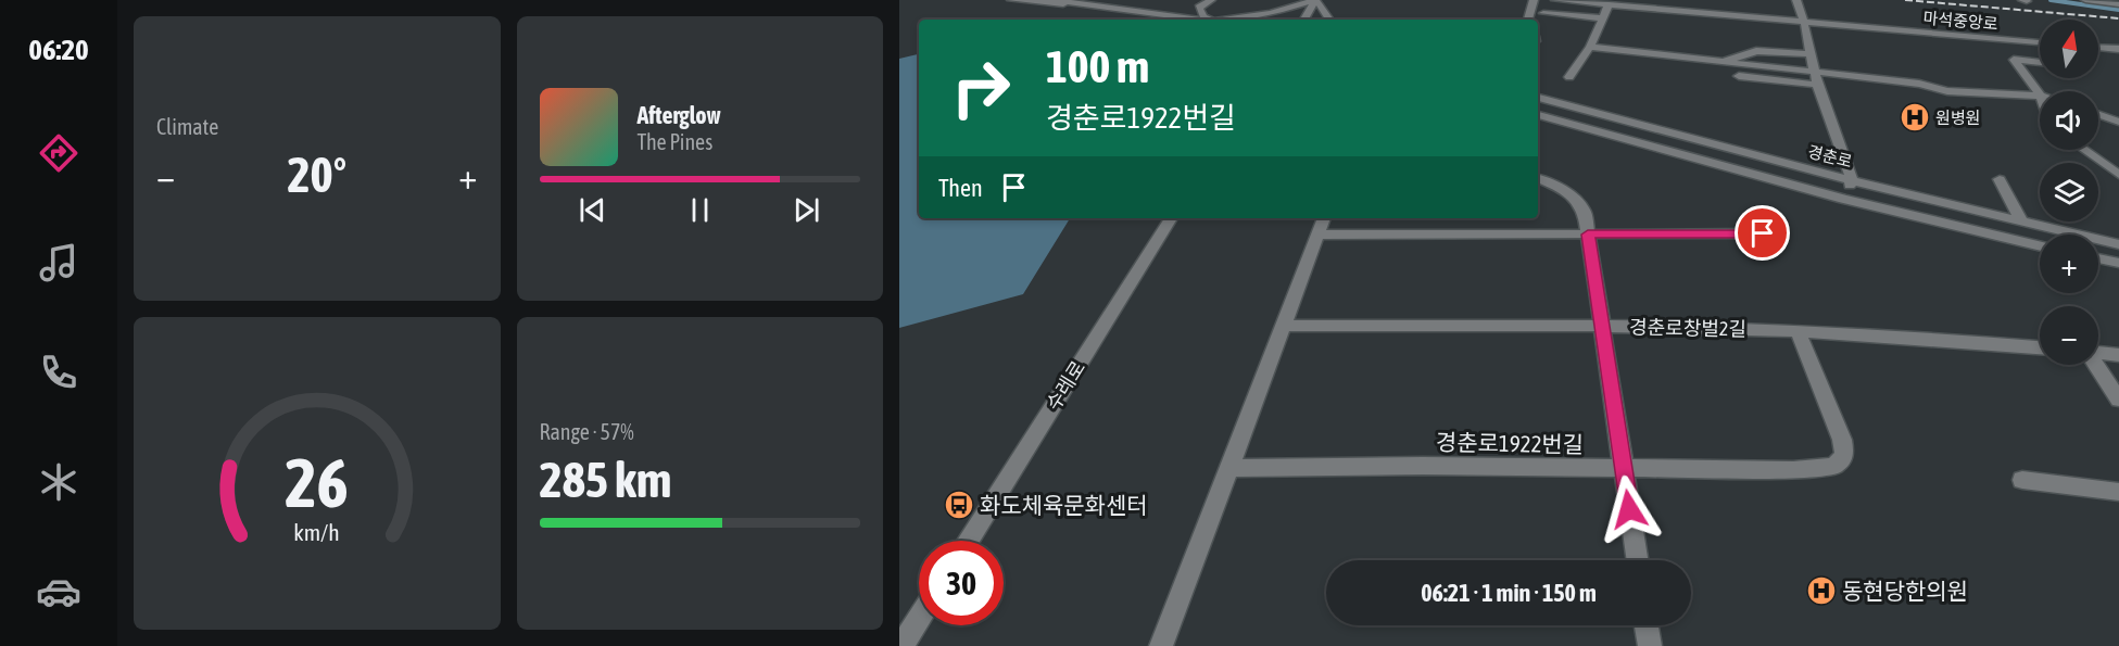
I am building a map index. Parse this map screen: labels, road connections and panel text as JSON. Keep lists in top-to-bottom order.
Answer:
{
  "streets": {
    "street": [
      "마석중앙로",
      "경춘로",
      "경춘로창벌2길",
      "수레로",
      "경춘로1922번길"
    ]
  },
  "crossings": [
    ["경춘로창벌2길", "경춘로1922번길"]
  ],
  "places": {
    "hospital": ["원병원", "동현당한의원"],
    "bus stop": ["화도체육문화센터"]
  },
  "north": "top",
  "page": {
    "tabs": "06:20",
    "tile": [
      "Climate",
      ["Range · 57%", "285 km"]
    ],
    "map_buttons": ["+", "−"],
    "turn": ["100 m", "경춘로1922번길"],
    "song": ["Afterglow", "The Pines"],
    "heat": ["−", "20°", "+"],
    "then": "Then",
    "limit": "30",
    "trip": "06:21 · 1 min · 150 m",
    "gauge": ["26", "km/h"]
  }
}
